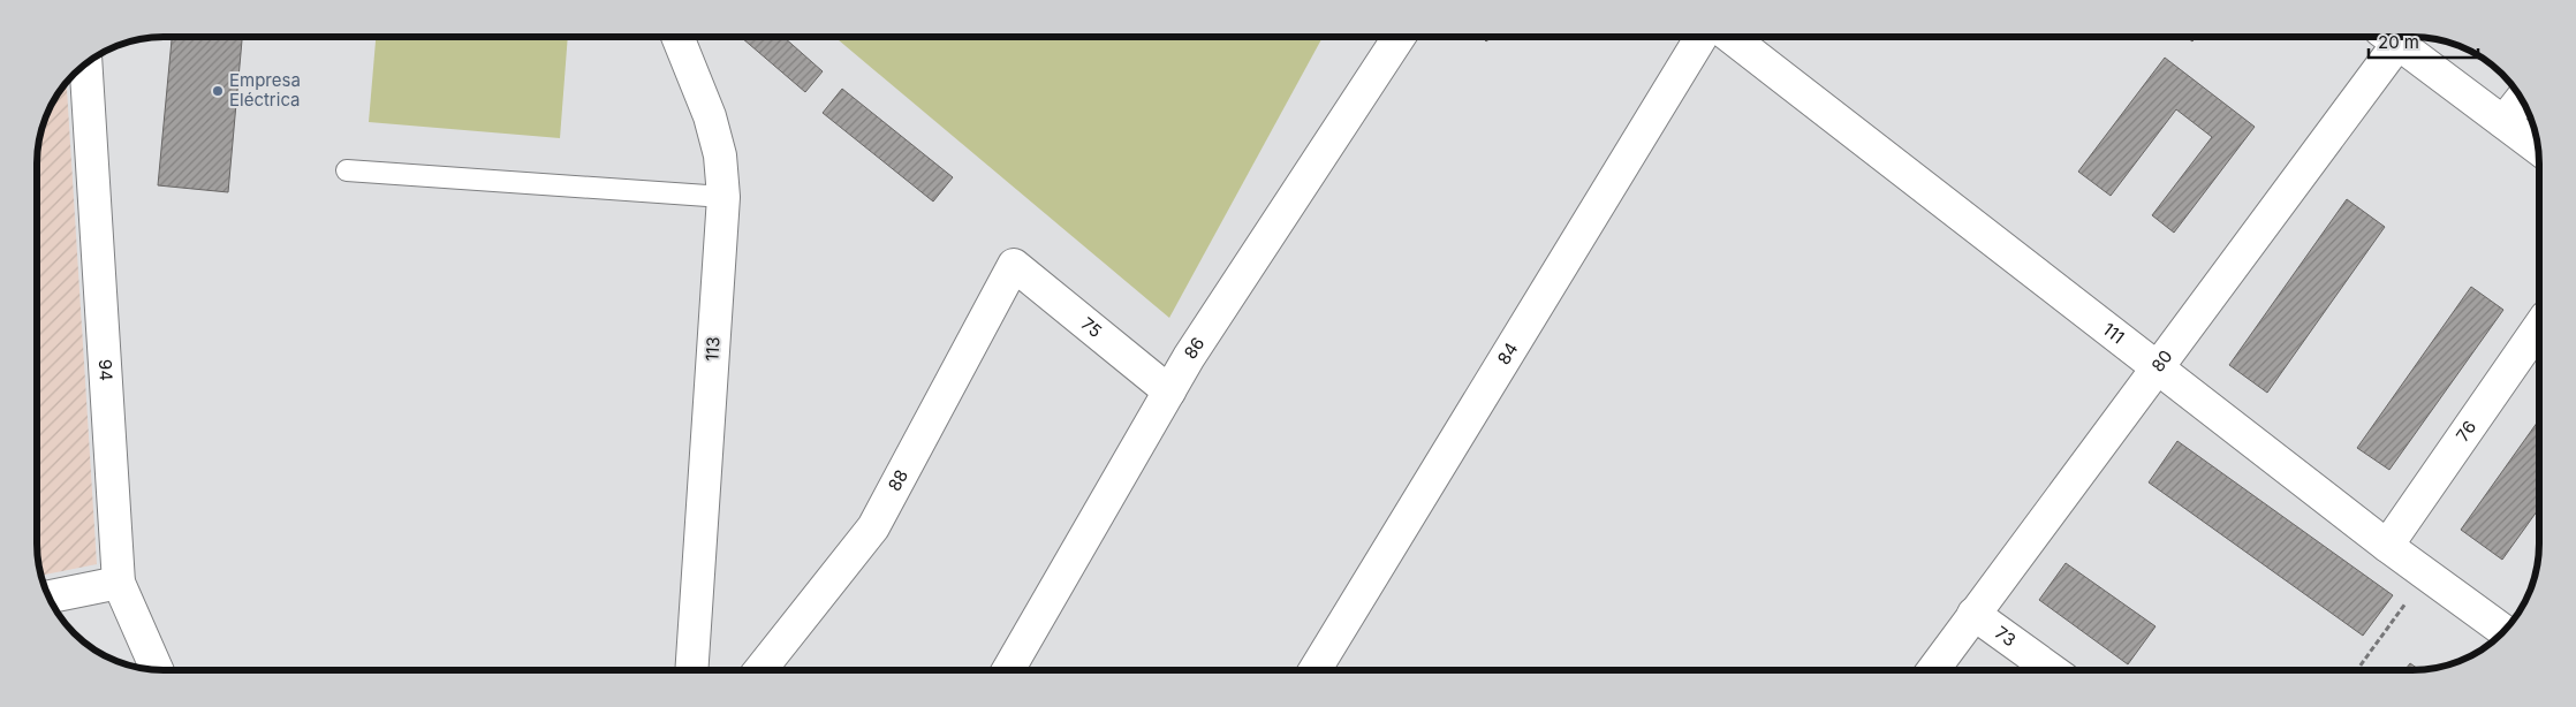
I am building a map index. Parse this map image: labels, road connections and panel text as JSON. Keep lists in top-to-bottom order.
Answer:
{
  "streets": {
    "street": [
      "75",
      "111",
      "86",
      "113",
      "84",
      "80",
      "94",
      "76",
      "88",
      "73"
    ]
  },
  "crossings": [
    ["75", "86"],
    ["75", "88"],
    ["111", "80"],
    ["111", "76"],
    ["80", "73"]
  ],
  "places": ["Empresa Eléctrica"],
  "scale_bar": "20 m"
}
